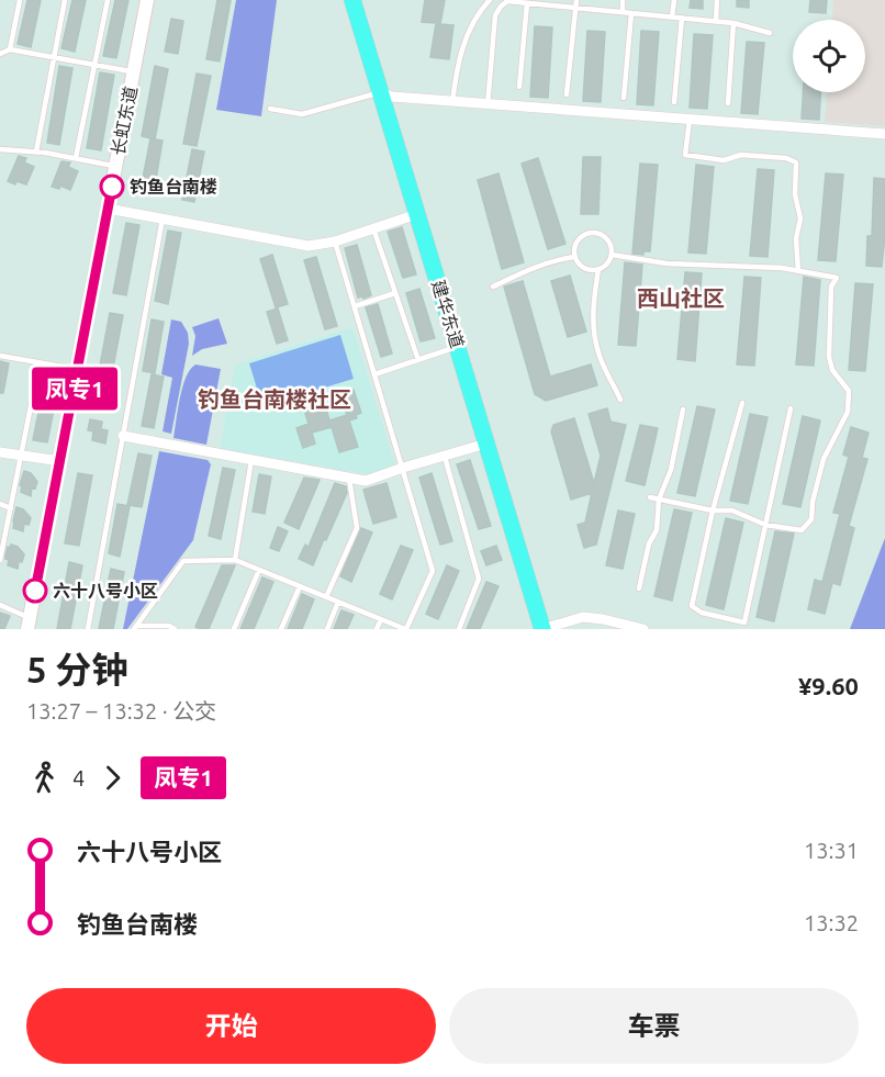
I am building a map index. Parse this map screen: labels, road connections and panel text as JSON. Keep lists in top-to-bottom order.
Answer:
{
  "streets": {
    "main road": ["建华东道"],
    "street": ["长虹东道"]
  },
  "districts": ["西山社区", "钓鱼台南楼社区"],
  "places": ["钓鱼台南楼", "六十八号小区"],
  "lines": ["bus line 凤专1"],
  "page": {
    "on_map": "凤专1",
    "heading": ["5 分钟", "13:27 – 13:32 · 公交", "¥9.60"],
    "legs": ["4", "凤专1"],
    "list": [
      {
        "name": "六十八号小区",
        "value": "13:31"
      },
      {
        "name": "钓鱼台南楼",
        "value": "13:32"
      }
    ],
    "buttons": ["开始", "车票"]
  }
}
